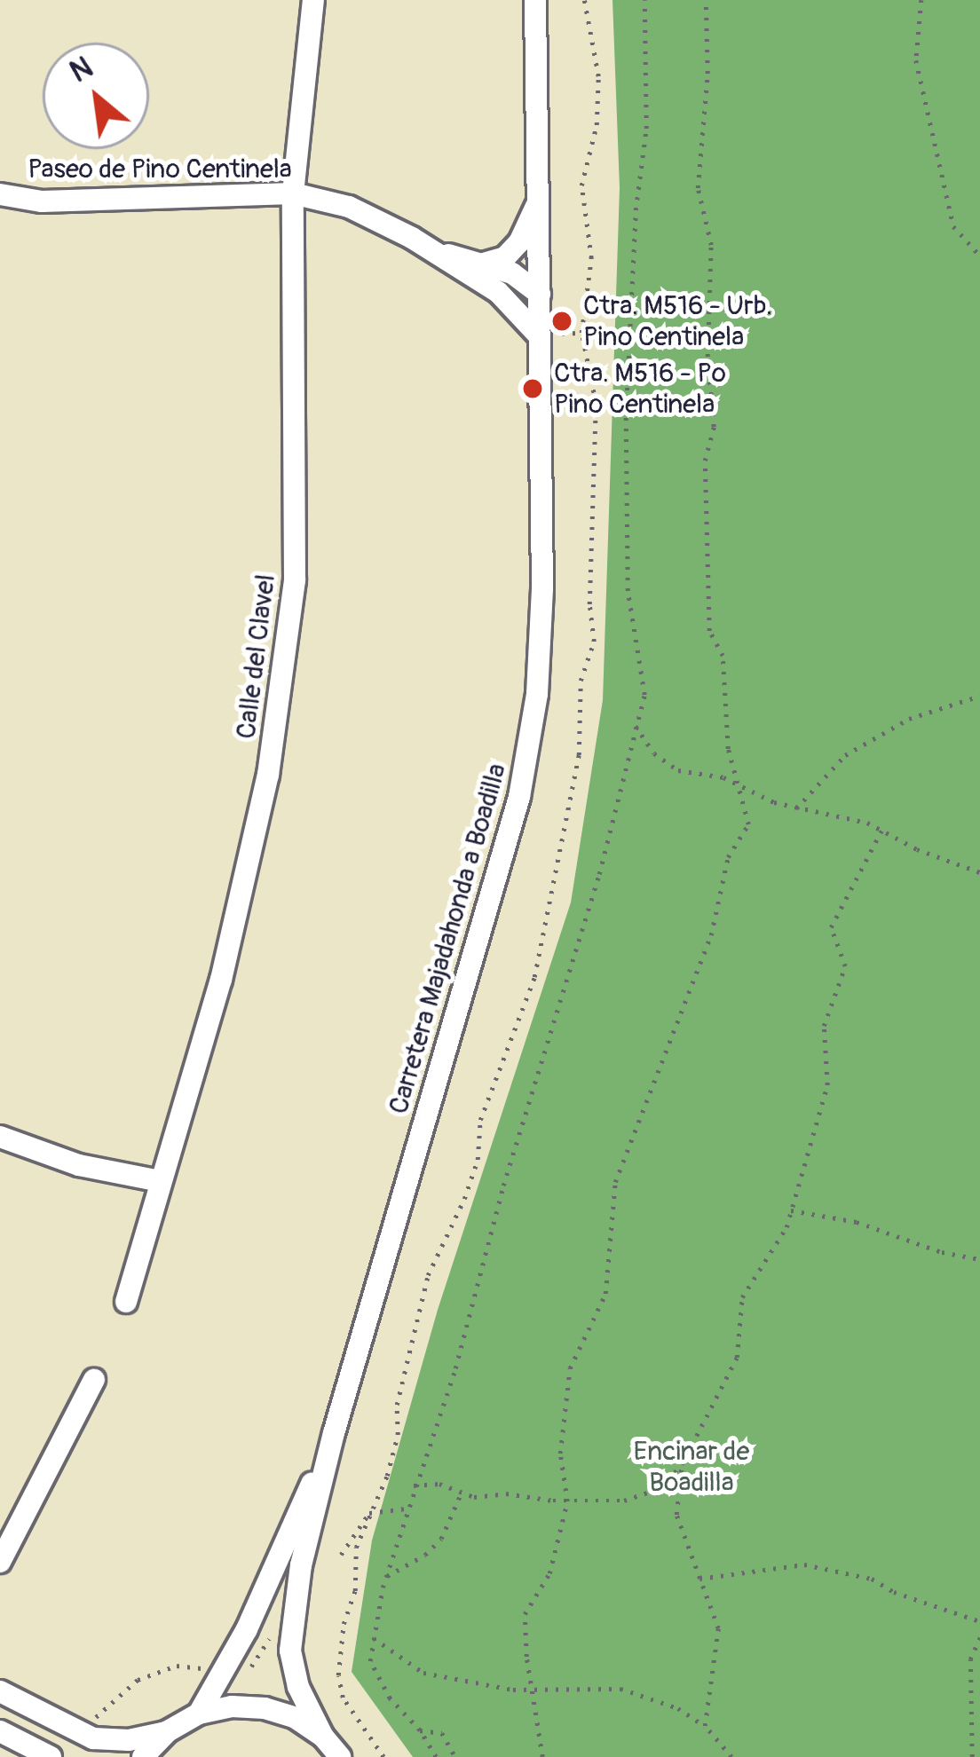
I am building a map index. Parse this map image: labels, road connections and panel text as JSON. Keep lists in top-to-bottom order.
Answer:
{
  "streets": {
    "street": ["Paseo de Pino Centinela", "Calle del Clavel", "Carretera Majadahonda a Boadilla"]
  },
  "crossings": [
    ["Paseo de Pino Centinela", "Calle del Clavel"]
  ],
  "parks": ["Encinar de Boadilla"],
  "places": ["Ctra. M516 - Urb. Pino Centinela", "Ctra. M516 - Pº Pino Centinela"],
  "north": "top left"
}
